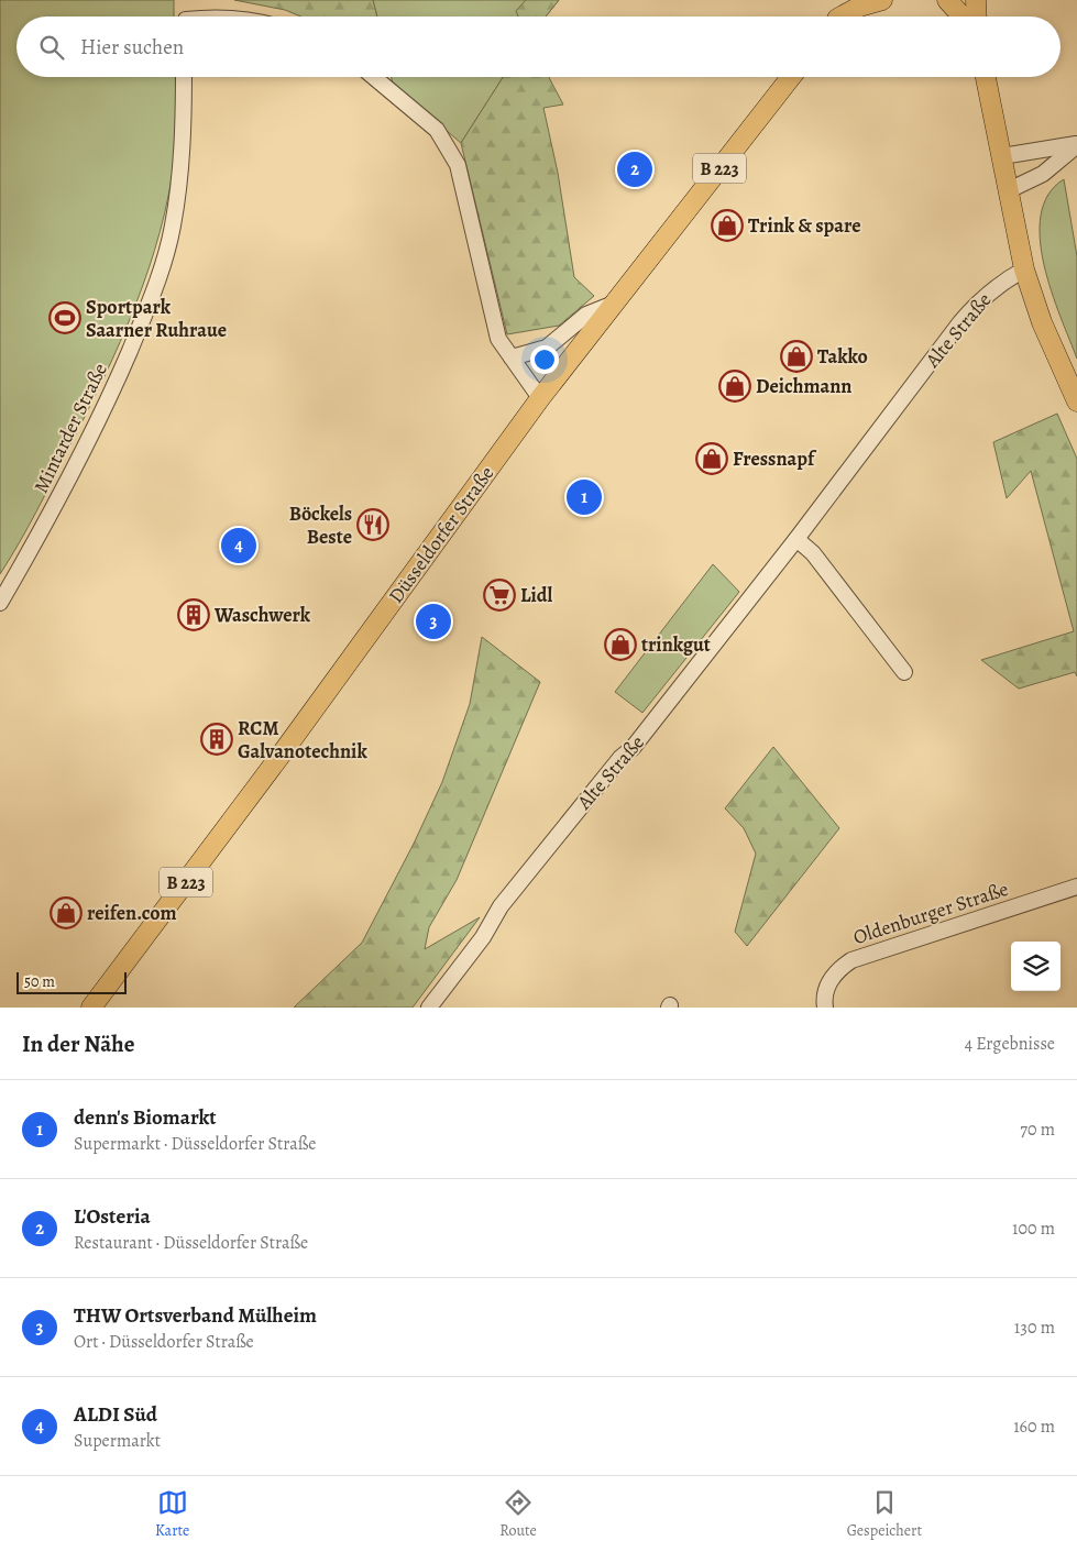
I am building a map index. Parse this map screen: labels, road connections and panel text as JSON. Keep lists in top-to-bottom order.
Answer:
{
  "streets": {
    "main road": ["B 223", "Düsseldorfer Straße"],
    "street": ["Alte Straße", "Mintarder Straße", "Oldenburger Straße"]
  },
  "places": {
    "shop": [
      "Trink & spare",
      "Takko",
      "Deichmann",
      "Fressnapf",
      "trinkgut",
      "reifen.com"
    ],
    "sports": ["Sportpark Saarner Ruhraue"],
    "restaurant": ["Böckels Beste"],
    "supermarket": ["Lidl"],
    "building": ["Waschwerk", "RCM Galvanotechnik"]
  },
  "scale_bar": "50 m",
  "page": {
    "search": "Hier suchen",
    "pins": [
      "2",
      "1",
      "4",
      "3"
    ],
    "scale": "50 m",
    "heading": ["In der Nähe", "4 Ergebnisse"],
    "list": [
      {
        "mark": "1",
        "name": "denn's Biomarkt",
        "note": "Supermarkt · Düsseldorfer Straße",
        "value": "70 m"
      },
      {
        "mark": "2",
        "name": "L'Osteria",
        "note": "Restaurant · Düsseldorfer Straße",
        "value": "100 m"
      },
      {
        "mark": "3",
        "name": "THW Ortsverband Mülheim",
        "note": "Ort · Düsseldorfer Straße",
        "value": "130 m"
      },
      {
        "mark": "4",
        "name": "ALDI Süd",
        "note": "Supermarkt",
        "value": "160 m"
      }
    ],
    "nav": ["Karte", "Route", "Gespeichert"]
  }
}
